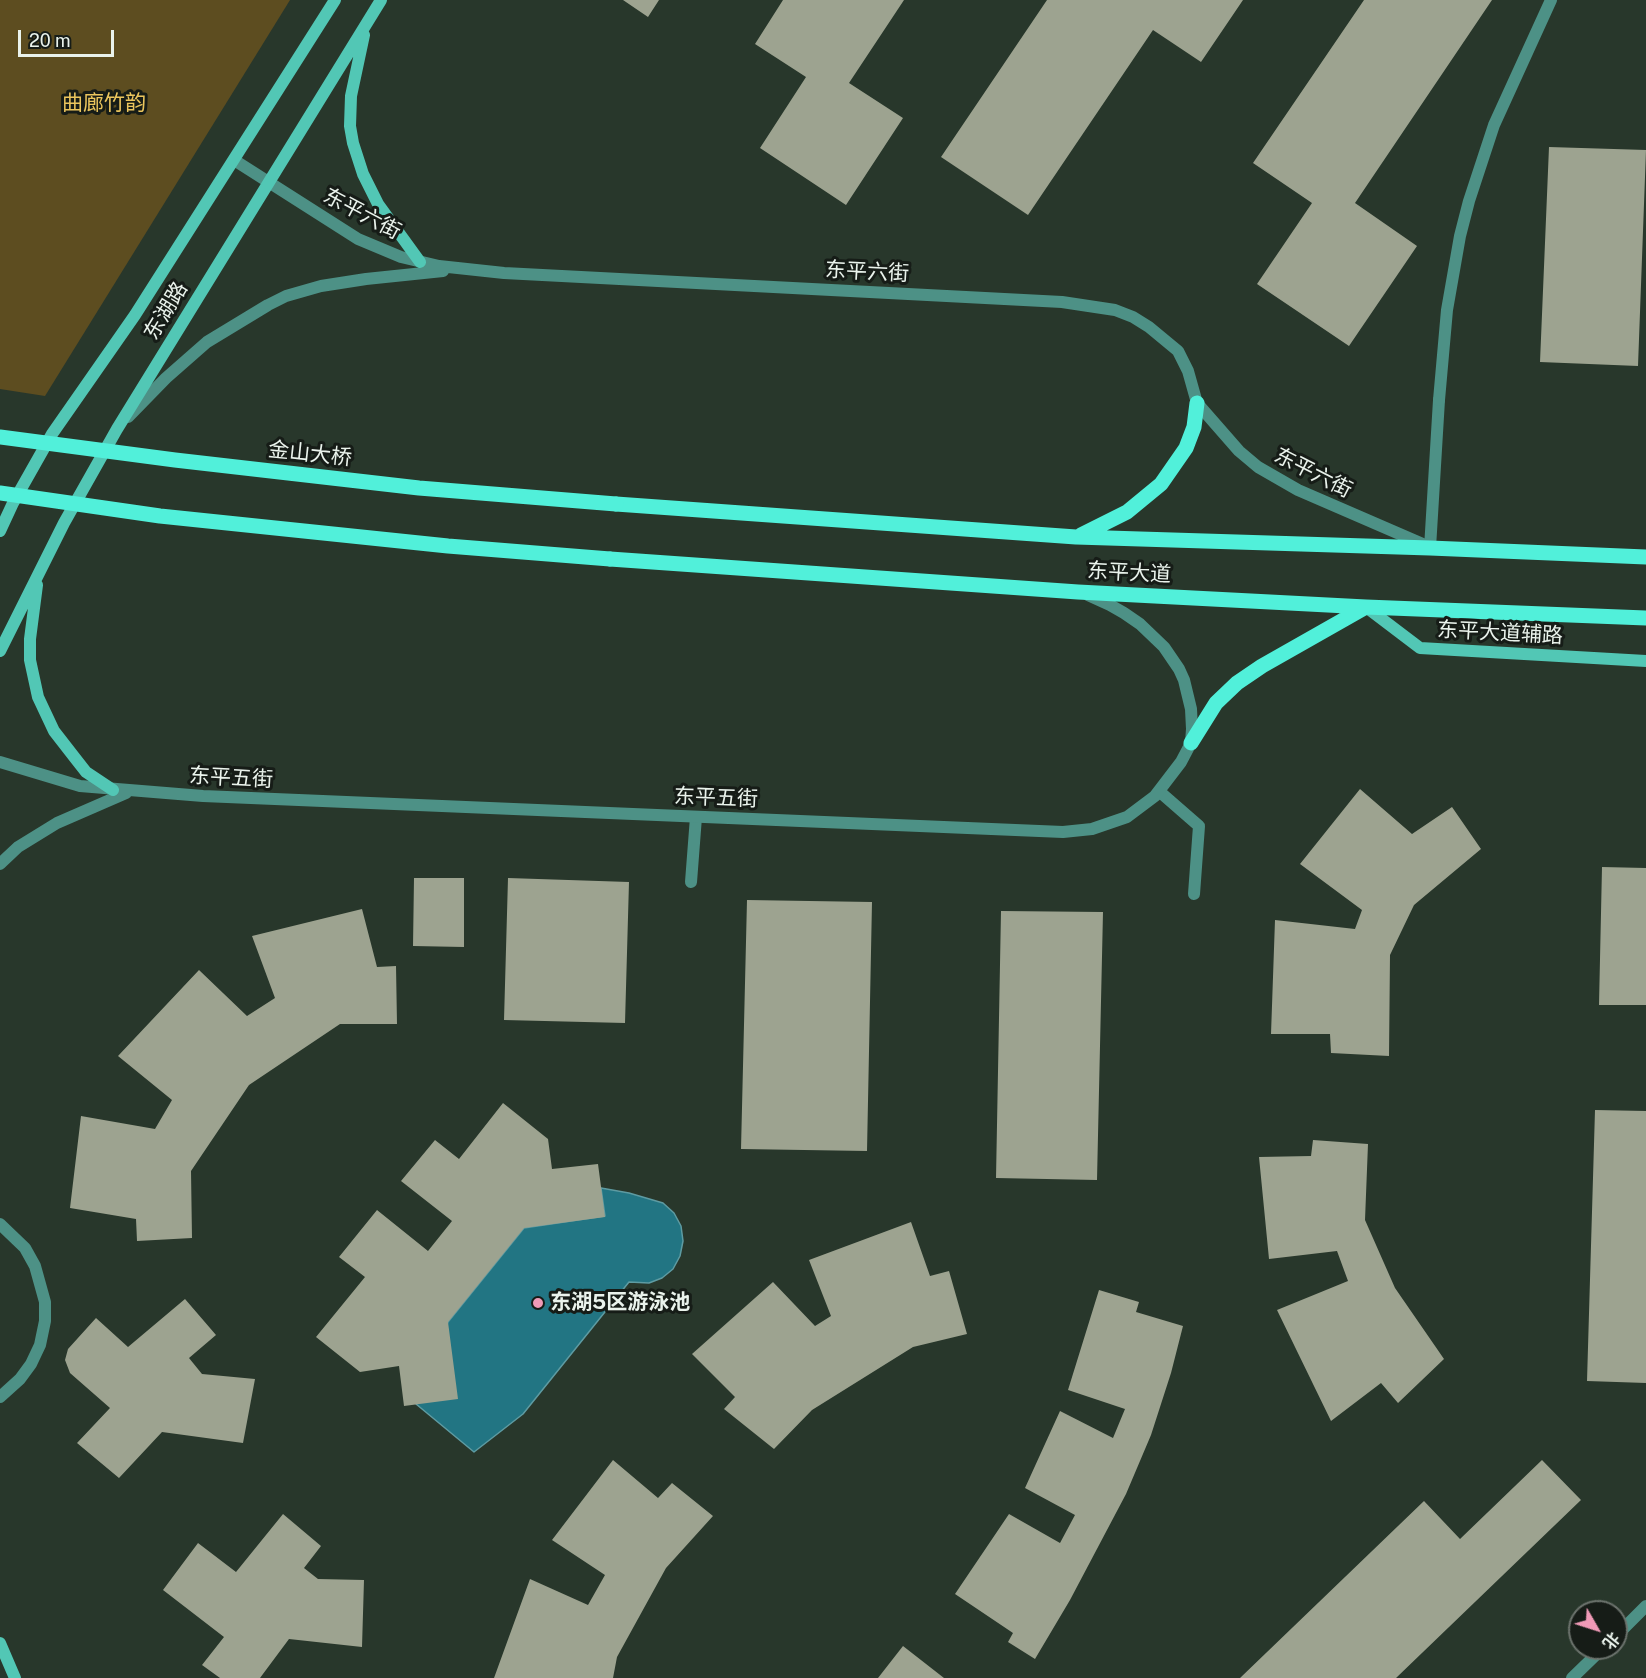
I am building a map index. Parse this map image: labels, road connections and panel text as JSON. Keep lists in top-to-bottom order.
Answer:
{
  "streets": {
    "main road": [
      "东湖路",
      "金山大桥",
      "东平大道",
      "东平大道辅路"
    ],
    "street": ["东平六街", "东平五街"]
  },
  "crossings": [
    ["东平六街", "东湖路"],
    ["东平六街", "东平大道"],
    ["金山大桥", "东平大道"],
    ["东平大道", "东平大道辅路"],
    ["东平大道", "东平五街"]
  ],
  "parks": ["曲廊竹韵"],
  "places": ["东湖5区游泳池"],
  "scale_bar": "20 m",
  "north": "bottom right"
}
